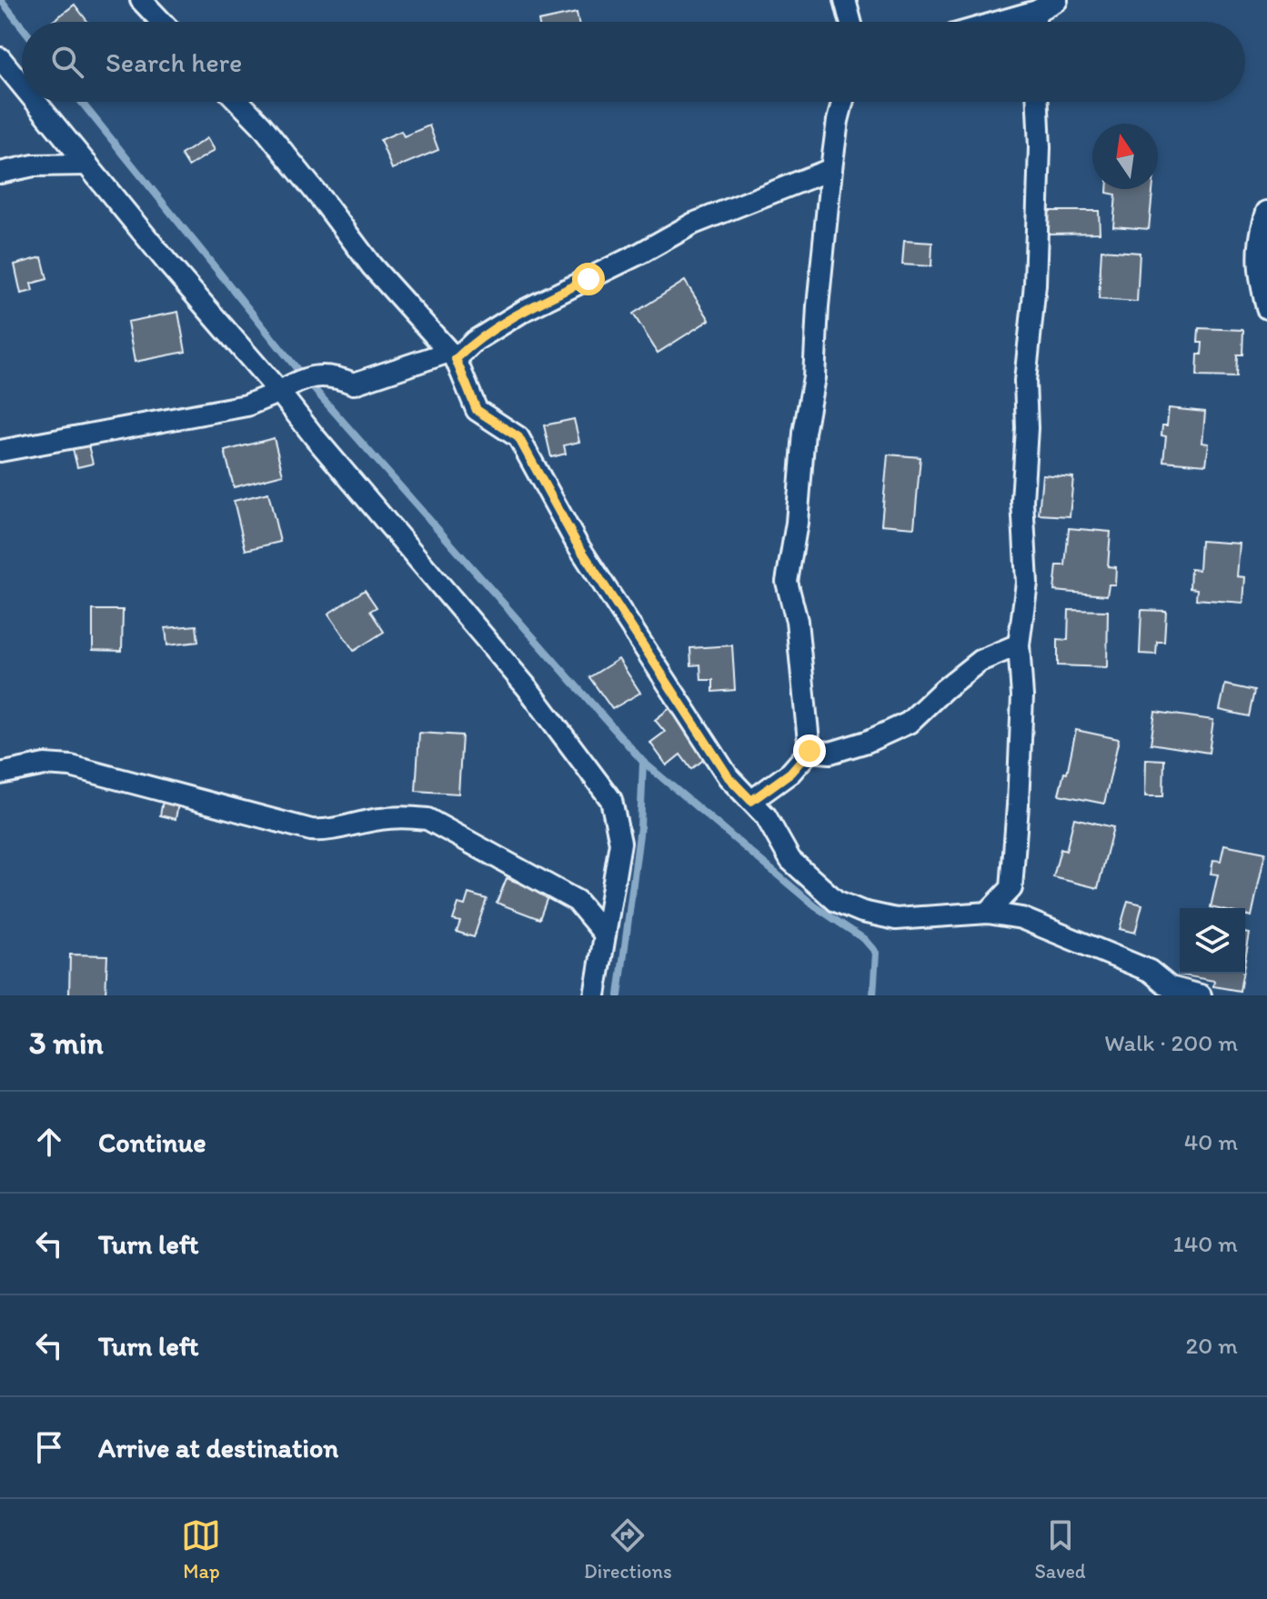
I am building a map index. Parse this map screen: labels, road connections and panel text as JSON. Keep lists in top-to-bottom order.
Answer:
{
  "north": "top",
  "page": {
    "search": "Search here",
    "heading": ["3 min", "Walk · 200 m"],
    "list": [
      ["Continue", "40 m"],
      ["Turn left", "140 m"],
      ["Turn left", "20 m"],
      "Arrive at destination"
    ],
    "nav": ["Map", "Directions", "Saved"]
  }
}
